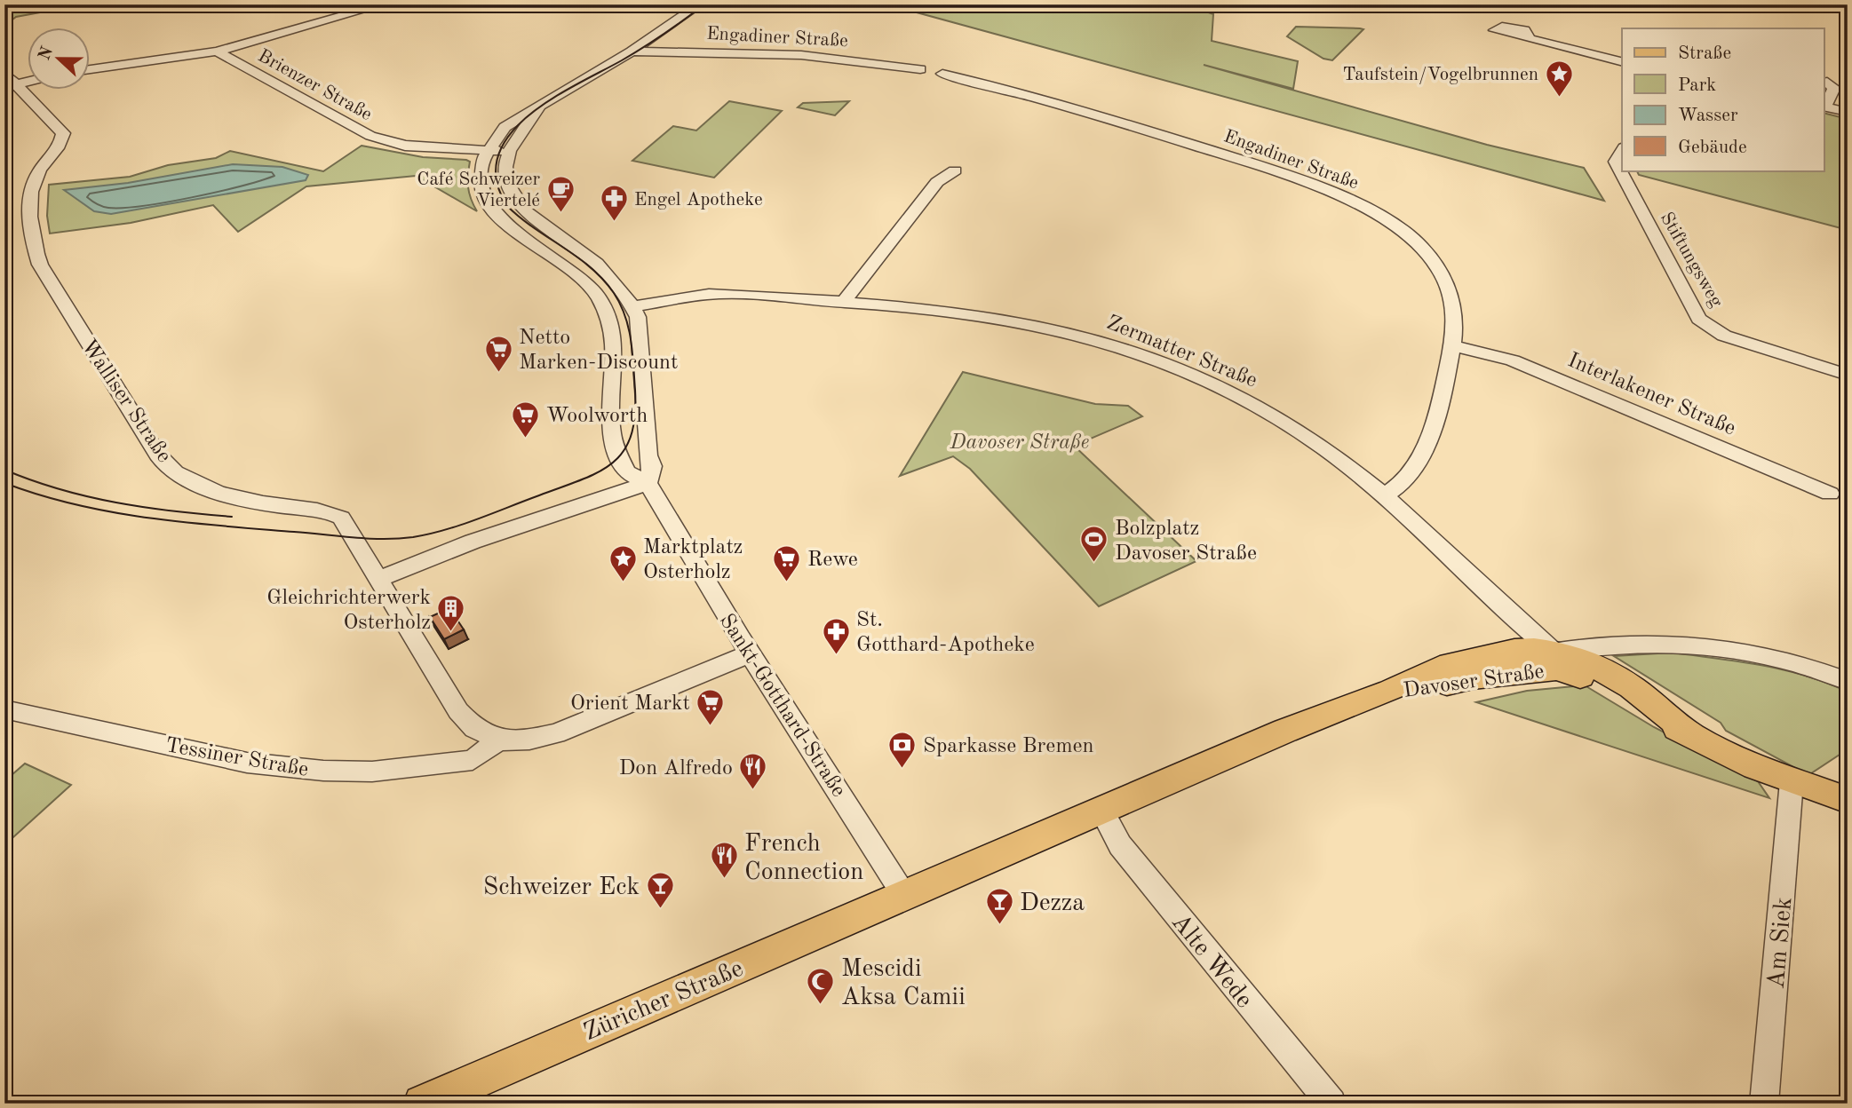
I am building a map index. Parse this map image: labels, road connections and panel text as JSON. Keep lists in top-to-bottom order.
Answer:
{
  "streets": {
    "main road": ["Davoser Straße", "Züricher Straße"],
    "street": [
      "Engadiner Straße",
      "Brienzer Straße",
      "Stiftungsweg",
      "Zermatter Straße",
      "Interlakener Straße",
      "Walliser Straße",
      "Sankt-Gotthard-Straße",
      "Tessiner Straße",
      "Am Siek",
      "Alte Wede"
    ]
  },
  "crossings": [
    ["Engadiner Straße", "Zermatter Straße"],
    ["Engadiner Straße", "Interlakener Straße"],
    ["Engadiner Straße", "Sankt-Gotthard-Straße"],
    ["Brienzer Straße", "Sankt-Gotthard-Straße"],
    ["Zermatter Straße", "Davoser Straße"],
    ["Zermatter Straße", "Sankt-Gotthard-Straße"],
    ["Walliser Straße", "Tessiner Straße"],
    ["Davoser Straße", "Sankt-Gotthard-Straße"],
    ["Davoser Straße", "Alte Wede"],
    ["Davoser Straße", "Züricher Straße"],
    ["Sankt-Gotthard-Straße", "Züricher Straße"]
  ],
  "parks": ["Davoser Straße"],
  "places": {
    "place": ["Taufstein/Vogelbrunnen", "Marktplatz Osterholz"],
    "cafe": ["Café Schweizer Viertelé"],
    "pharmacy": ["Engel Apotheke", "St. Gotthard-Apotheke"],
    "supermarket": [
      "Netto Marken-Discount",
      "Woolworth",
      "Rewe",
      "Orient Markt"
    ],
    "sports": ["Bolzplatz Davoser Straße"],
    "building": ["Gleichrichterwerk Osterholz"],
    "bank": ["Sparkasse Bremen"],
    "restaurant": ["Don Alfredo", "French Connection"],
    "bar": ["Schweizer Eck", "Dezza"],
    "mosque": ["Mescidi Aksa Camii"]
  },
  "legend": [
    "Straße",
    "Park",
    "Wasser",
    "Gebäude"
  ],
  "north": "left"
}
